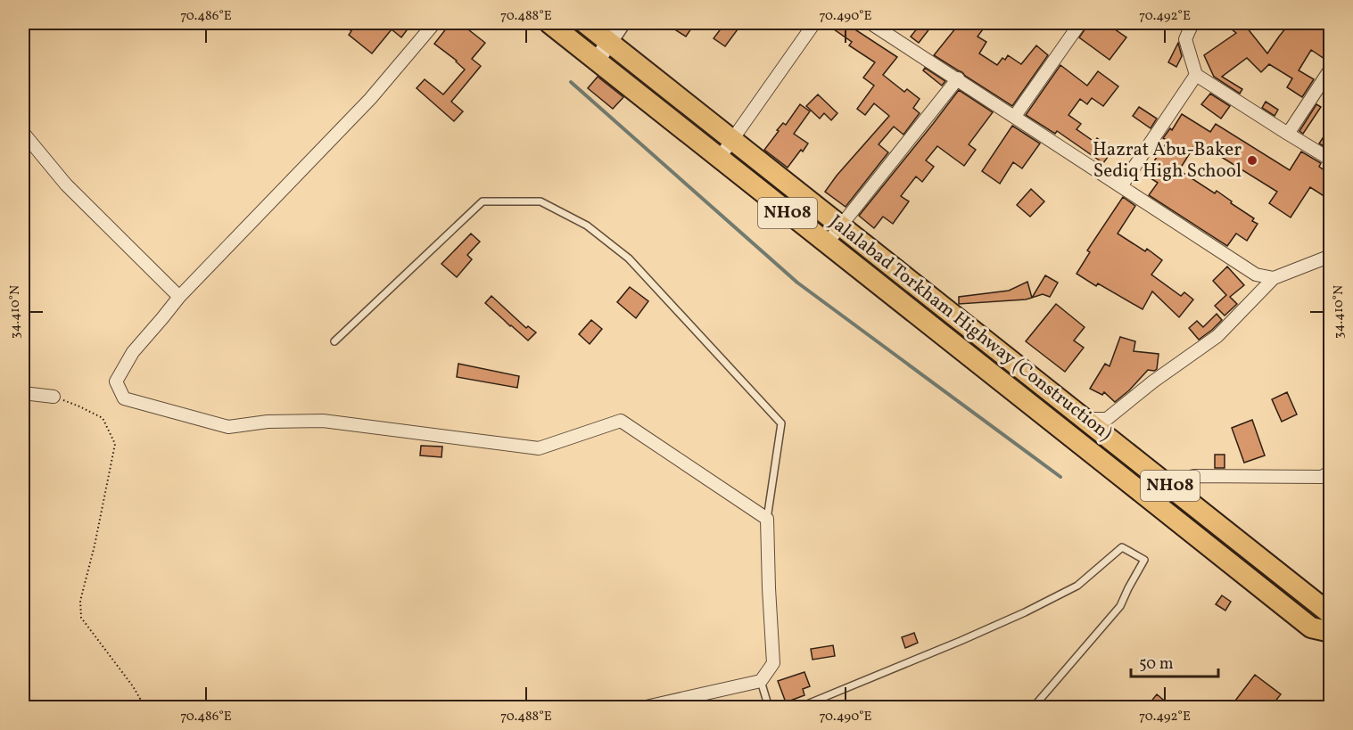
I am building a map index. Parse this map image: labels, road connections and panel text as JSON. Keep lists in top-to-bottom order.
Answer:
{
  "streets": {
    "highway": ["NH08", "Jalalabad Torkham Highway (Construction)"]
  },
  "crossings": [
    ["NH08", "Jalalabad Torkham Highway (Construction)"]
  ],
  "places": ["Hazrat Abu-Baker Sediq High School"],
  "scale_bar": "50 m",
  "coordinates": [
    "70.486°E",
    "70.488°E",
    "70.490°E",
    "70.492°E",
    "34.410°N"
  ]
}
